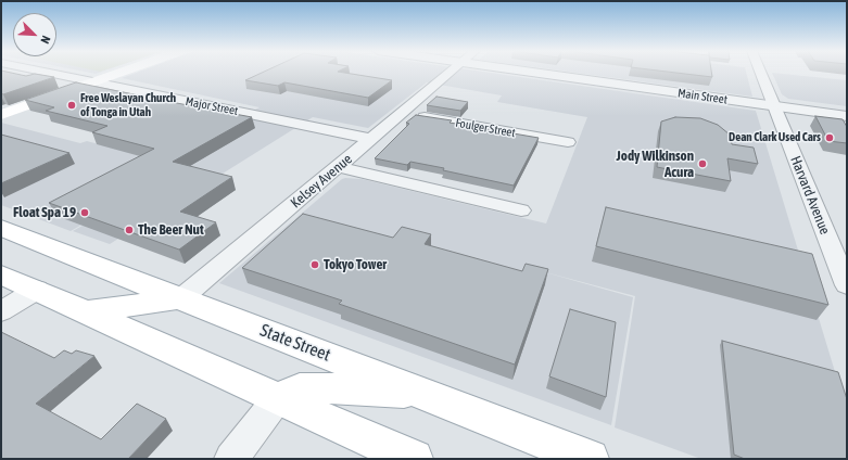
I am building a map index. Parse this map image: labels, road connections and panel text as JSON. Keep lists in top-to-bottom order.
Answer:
{
  "streets": {
    "main road": ["State Street"],
    "street": [
      "Main Street",
      "Major Street",
      "Foulger Street",
      "Kelsey Avenue",
      "Harvard Avenue"
    ]
  },
  "crossings": [
    ["Main Street", "Harvard Avenue"],
    ["Major Street", "Kelsey Avenue"],
    ["Foulger Street", "Kelsey Avenue"],
    ["Kelsey Avenue", "State Street"]
  ],
  "places": [
    "Free Weslayan Church of Tonga in Utah",
    "Dean Clark Used Cars",
    "Jody Wilkinson Acura",
    "Float Spa 19",
    "The Beer Nut",
    "Tokyo Tower"
  ],
  "north": "bottom right"
}
